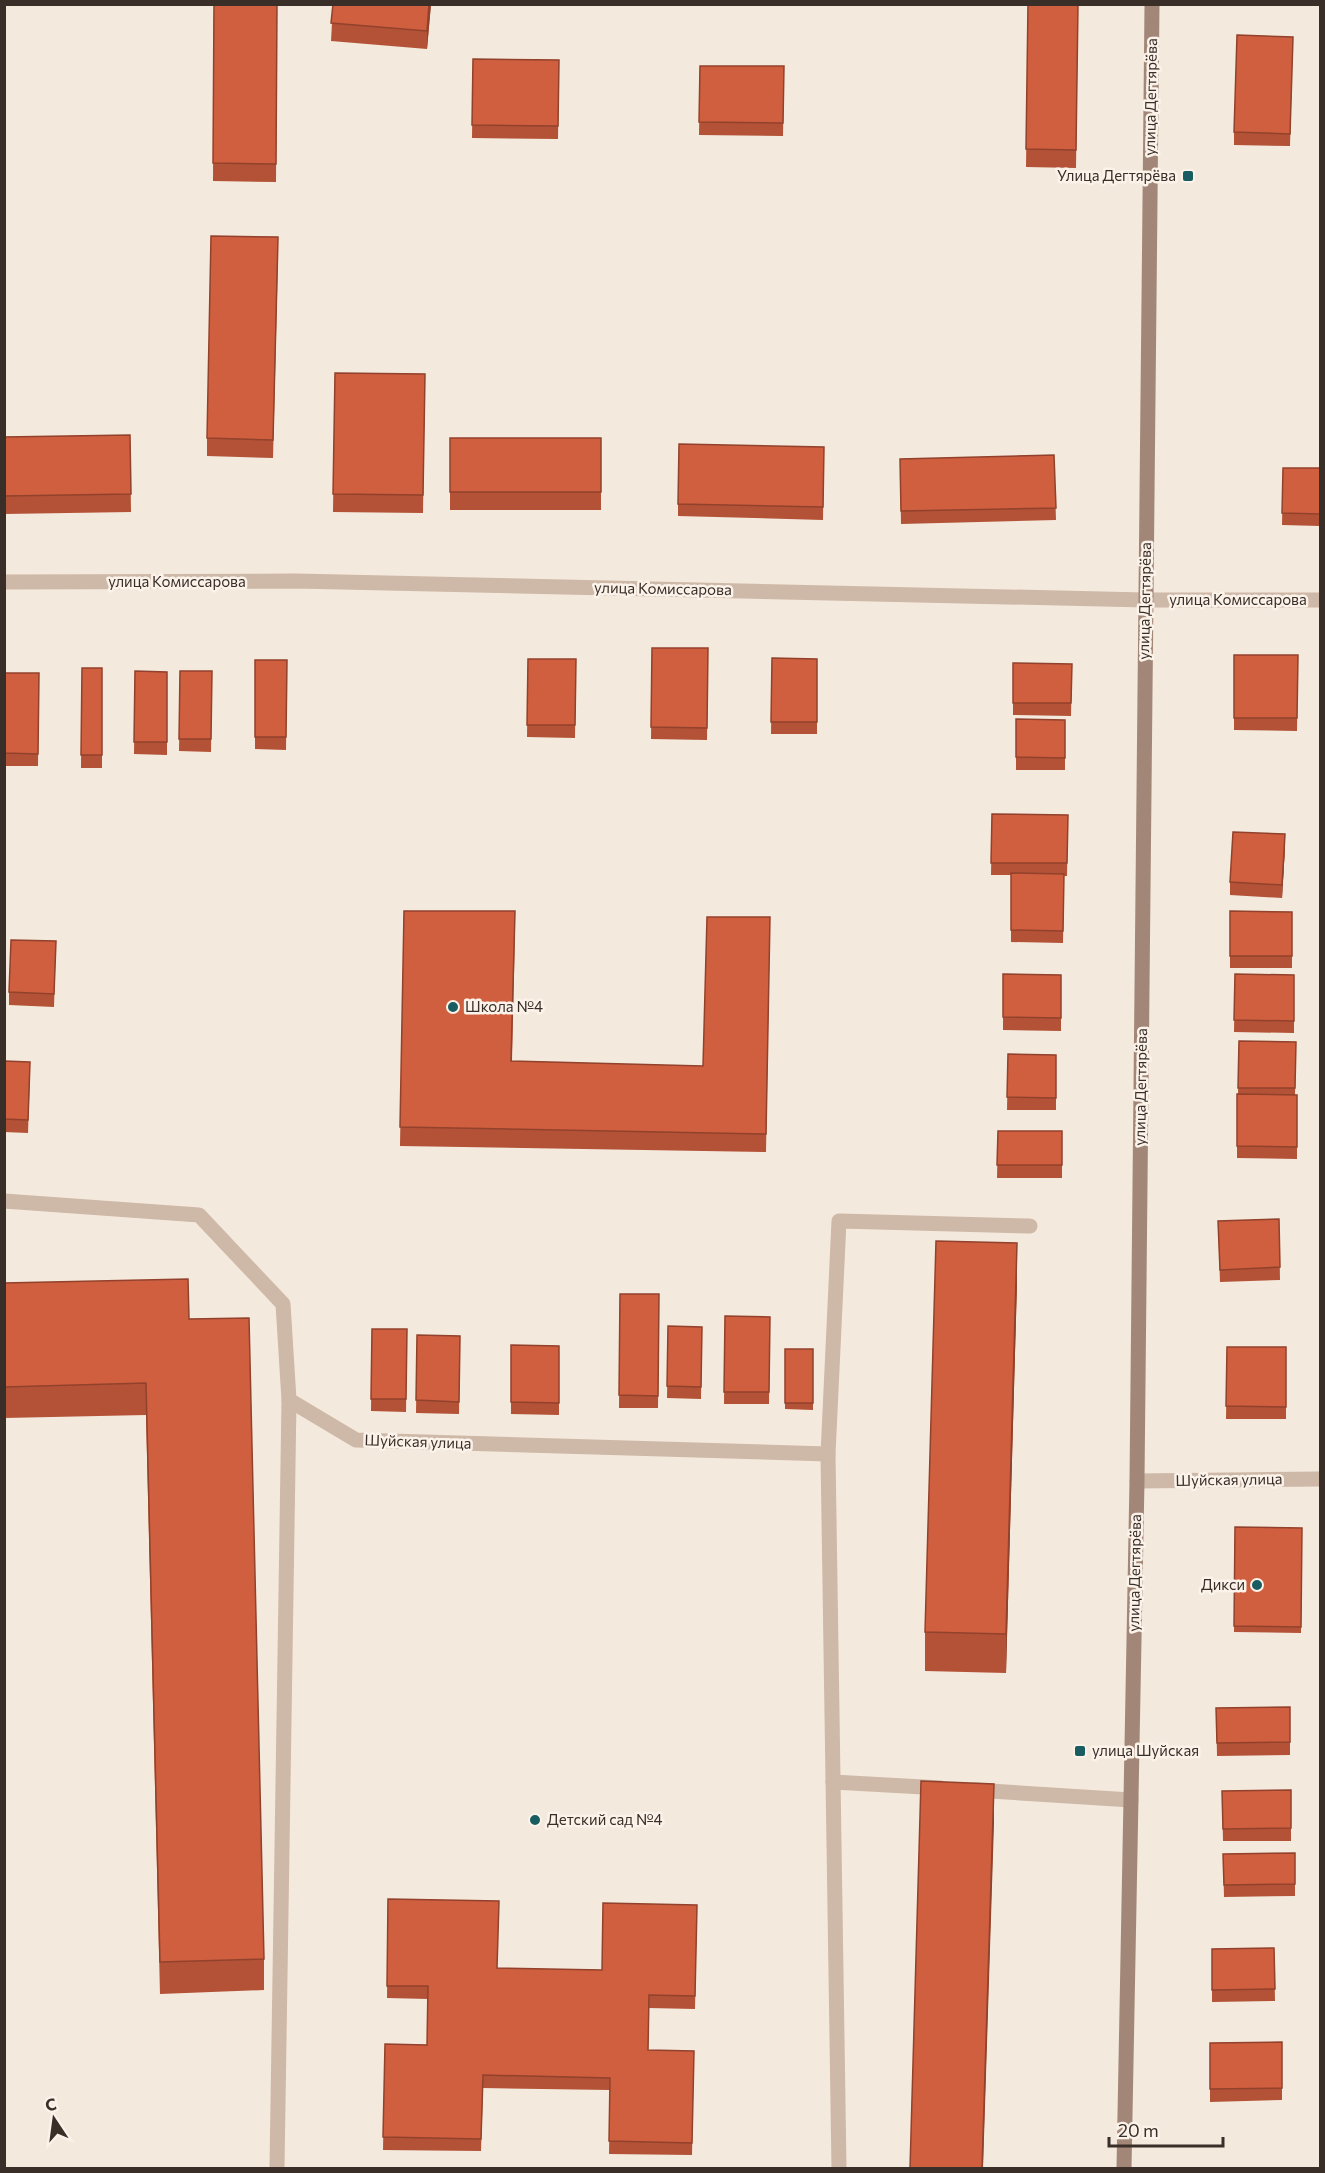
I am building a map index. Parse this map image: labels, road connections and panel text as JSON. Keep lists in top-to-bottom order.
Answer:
{
  "streets": {
    "main road": ["улица Дегтярёва"],
    "street": ["улица Комиссарова", "Шуйская улица"]
  },
  "crossings": [
    ["улица Дегтярёва", "улица Комиссарова"],
    ["улица Дегтярёва", "Шуйская улица"]
  ],
  "places": {
    "transit": ["Улица Дегтярёва", "улица Шуйская"],
    "other": ["Школа №4", "Дикси", "Детский сад №4"]
  },
  "scale_bar": "20 m",
  "north": "top"
}
